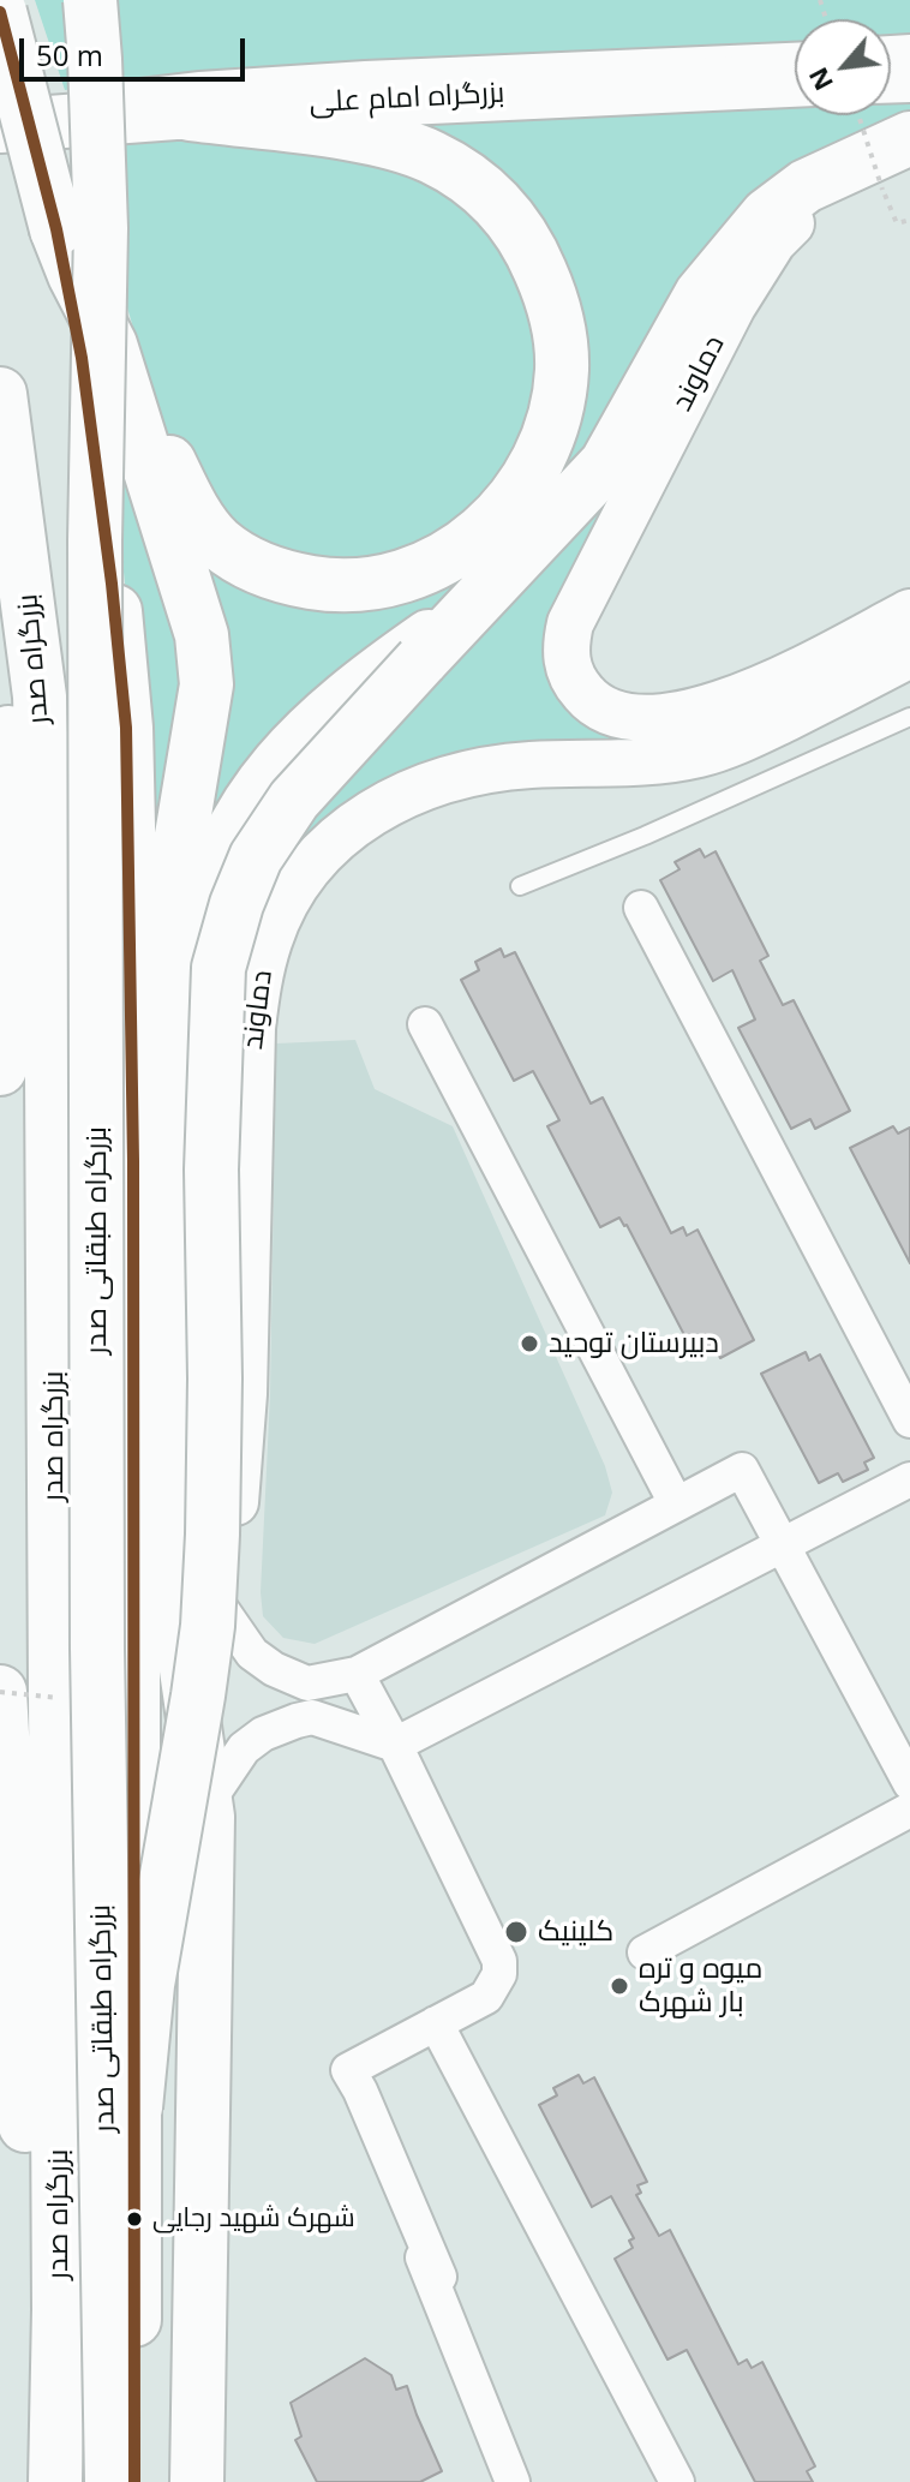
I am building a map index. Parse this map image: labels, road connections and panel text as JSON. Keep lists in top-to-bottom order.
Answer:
{
  "streets": {
    "highway": ["بزرگراه امام علی", "بزرگراه صدر", "بزرگراه طبقاتی صدر"],
    "main road": ["دماوند"]
  },
  "places": [
    "دبیرستان توحید",
    "کلینیک",
    "میوه و تره بار شهرک",
    "شهرک شهید رجایی"
  ],
  "scale_bar": "50 m",
  "north": "bottom left"
}
